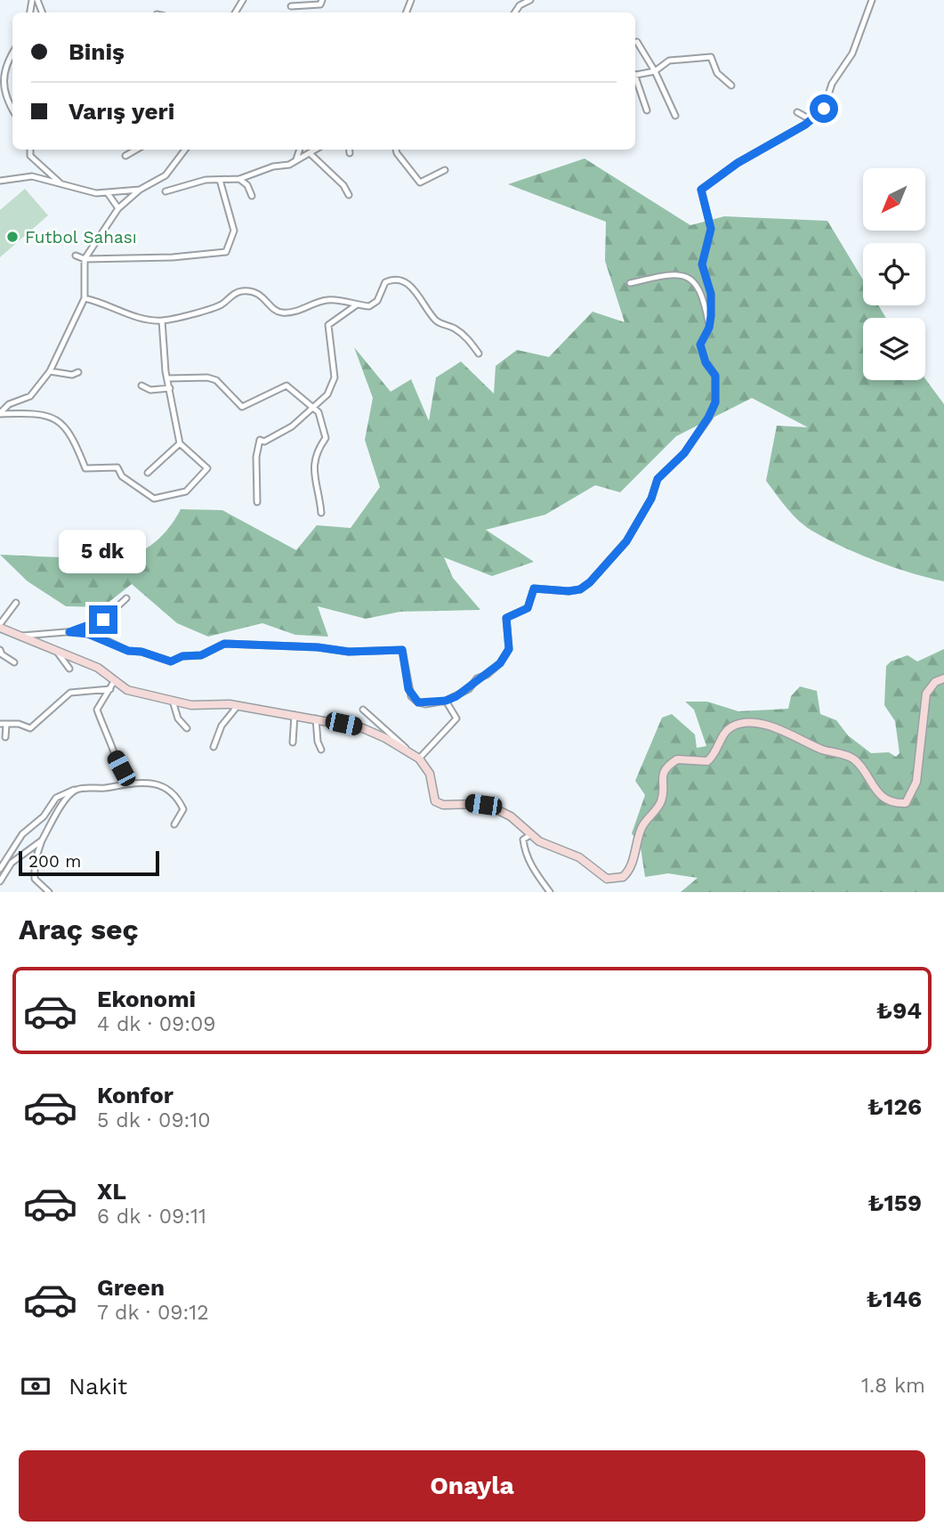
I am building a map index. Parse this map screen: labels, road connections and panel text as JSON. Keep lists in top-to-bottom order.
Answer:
{
  "places": ["Futbol Sahası"],
  "scale_bar": "200 m",
  "north": "bottom left",
  "page": {
    "banner": ["Biniş", "Varış yeri"],
    "bubble": "5 dk",
    "scale": "200 m",
    "heading": "Araç seç",
    "list": [
      {
        "name": "Ekonomi",
        "note": "4 dk · 09:09",
        "value": "₺94"
      },
      {
        "name": "Konfor",
        "note": "5 dk · 09:10",
        "value": "₺126"
      },
      {
        "name": "XL",
        "note": "6 dk · 09:11",
        "value": "₺159"
      },
      {
        "name": "Green",
        "note": "7 dk · 09:12",
        "value": "₺146"
      }
    ],
    "pay": ["Nakit", "1.8 km"],
    "buttons": "Onayla"
  }
}
